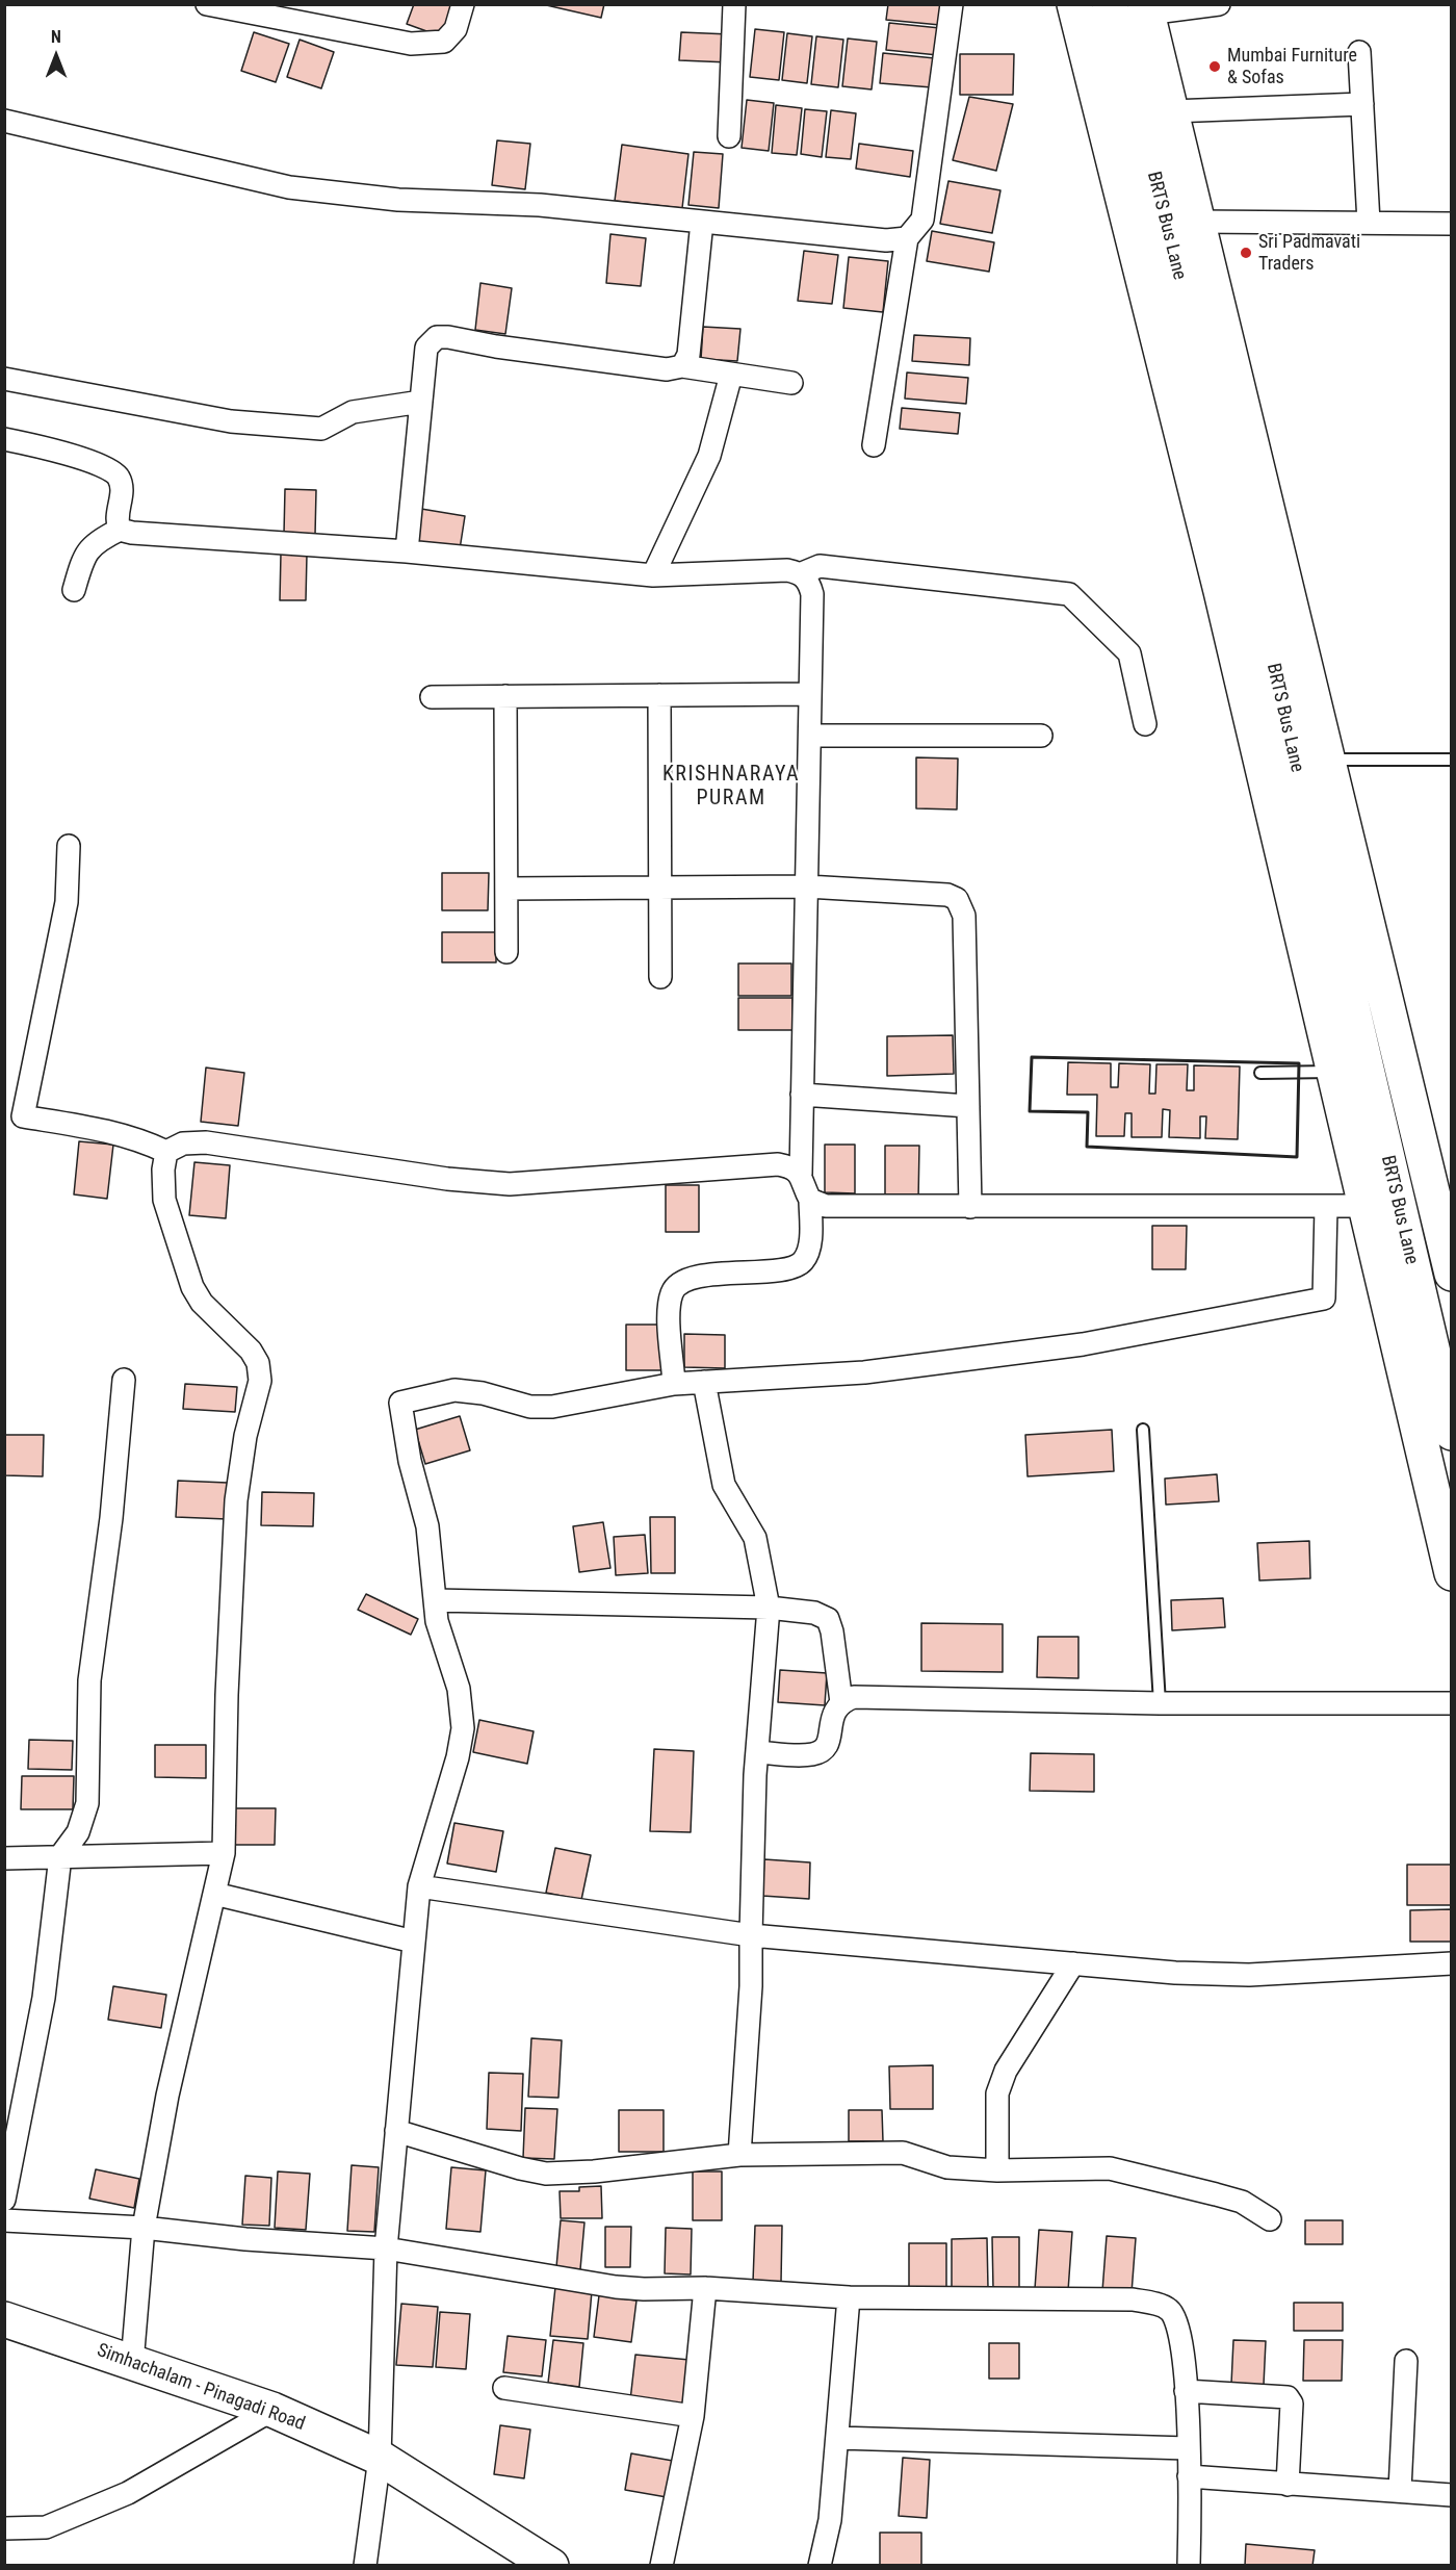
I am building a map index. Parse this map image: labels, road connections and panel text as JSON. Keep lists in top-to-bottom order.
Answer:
{
  "streets": {
    "main road": ["BRTS Bus Lane", "Simhachalam - Pinagadi Road"]
  },
  "districts": ["KRISHNARAYA PURAM"],
  "places": ["Mumbai Furniture & Sofas", "Sri Padmavati Traders"],
  "north": "top"
}
